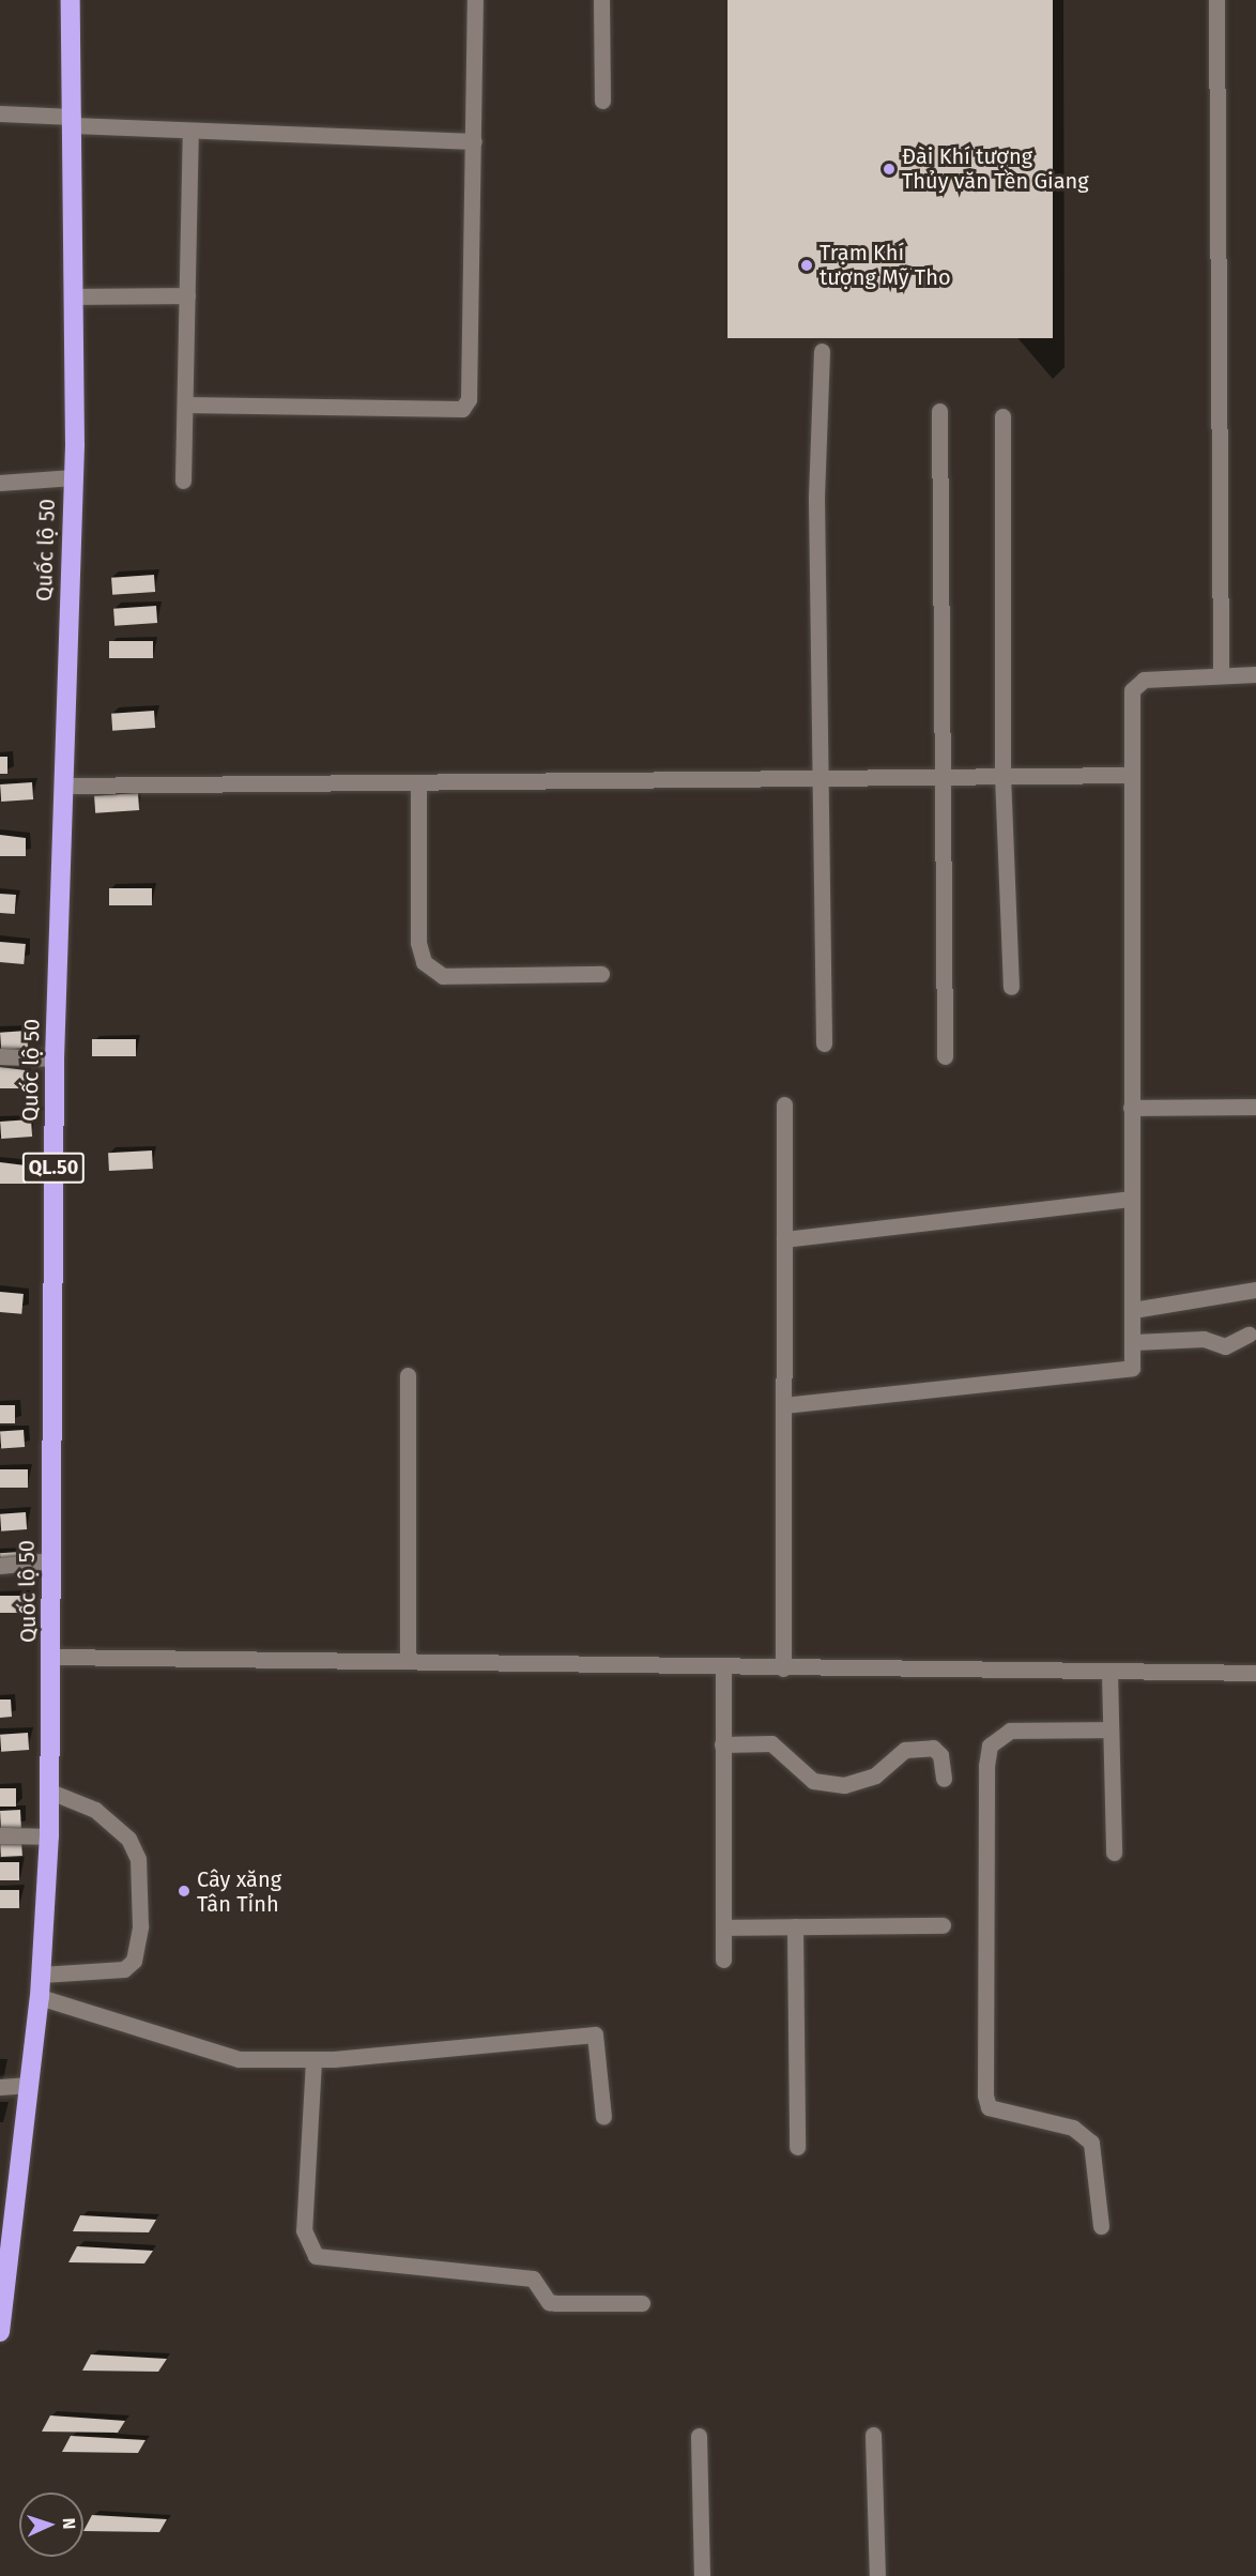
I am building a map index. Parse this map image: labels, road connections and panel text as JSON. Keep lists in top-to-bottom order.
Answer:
{
  "streets": {
    "highway": ["Quốc lộ 50", "QL.50"]
  },
  "places": ["Đài Khí tượng Thủy văn Tền Giang", "Trạm Khí tượng Mỹ Tho", "Cây xăng Tân Tỉnh"],
  "north": "right"
}
